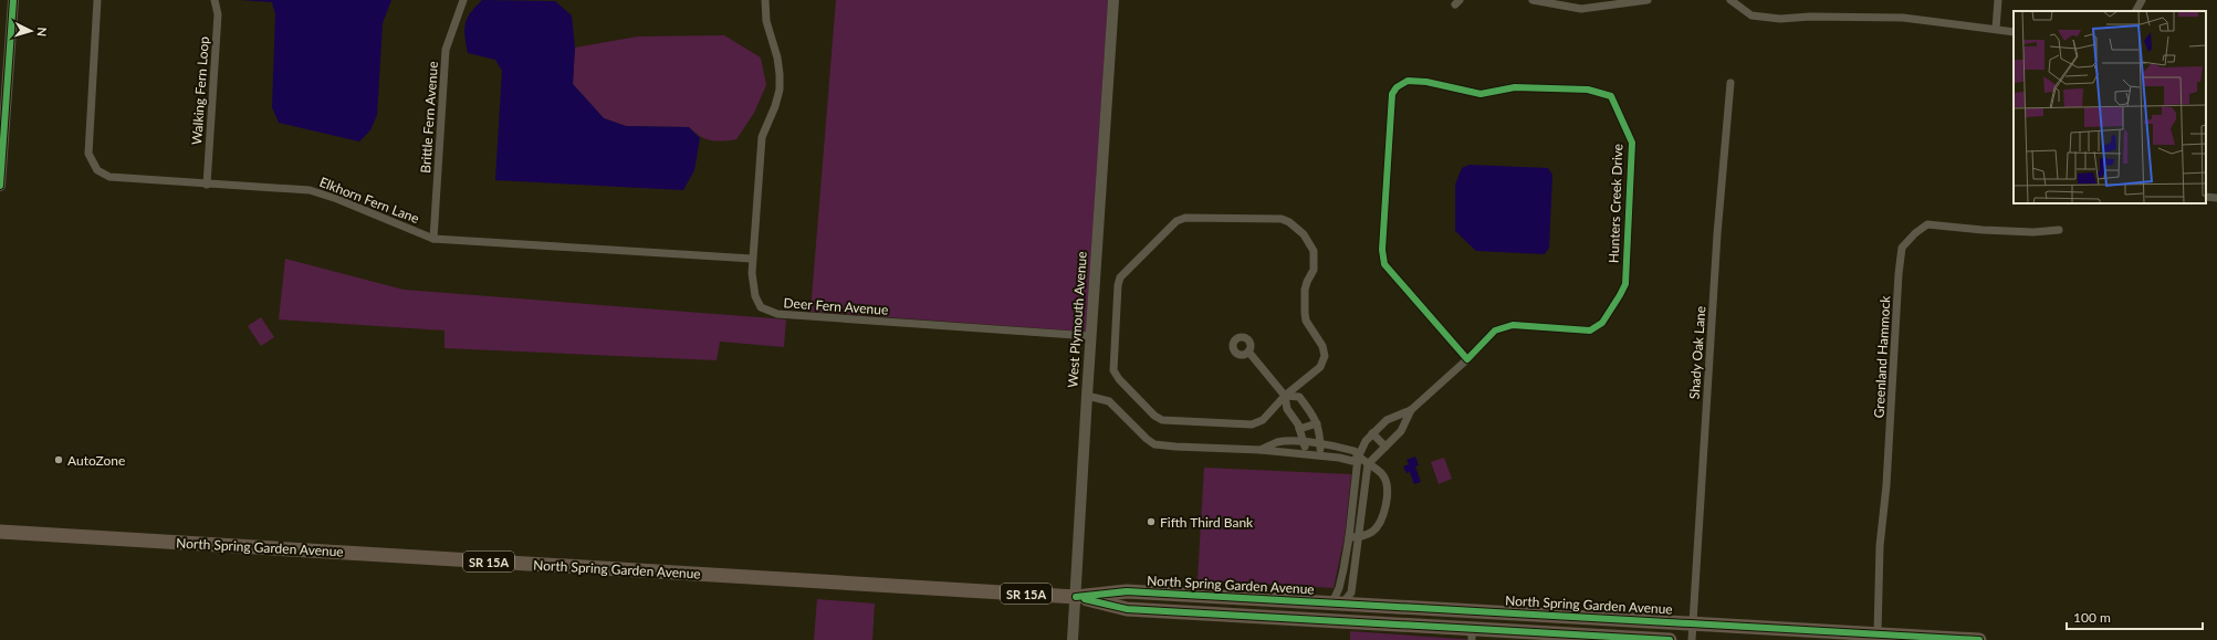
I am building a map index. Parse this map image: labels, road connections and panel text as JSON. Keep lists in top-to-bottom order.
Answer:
{
  "streets": {
    "highway": ["North Spring Garden Avenue", "SR 15A"],
    "street": [
      "Walking Fern Loop",
      "Brittle Fern Avenue",
      "Elkhorn Fern Lane",
      "Hunters Creek Drive",
      "Deer Fern Avenue",
      "West Plymouth Avenue",
      "Shady Oak Lane",
      "Greenland Hammock"
    ]
  },
  "crossings": [
    ["Walking Fern Loop", "Elkhorn Fern Lane"],
    ["Brittle Fern Avenue", "Elkhorn Fern Lane"],
    ["Elkhorn Fern Lane", "Deer Fern Avenue"],
    ["Hunters Creek Drive", "North Spring Garden Avenue"],
    ["Deer Fern Avenue", "West Plymouth Avenue"],
    ["West Plymouth Avenue", "North Spring Garden Avenue"],
    ["Shady Oak Lane", "North Spring Garden Avenue"],
    ["Greenland Hammock", "North Spring Garden Avenue"]
  ],
  "places": ["AutoZone", "Fifth Third Bank"],
  "scale_bar": "100 m",
  "north": "right"
}
